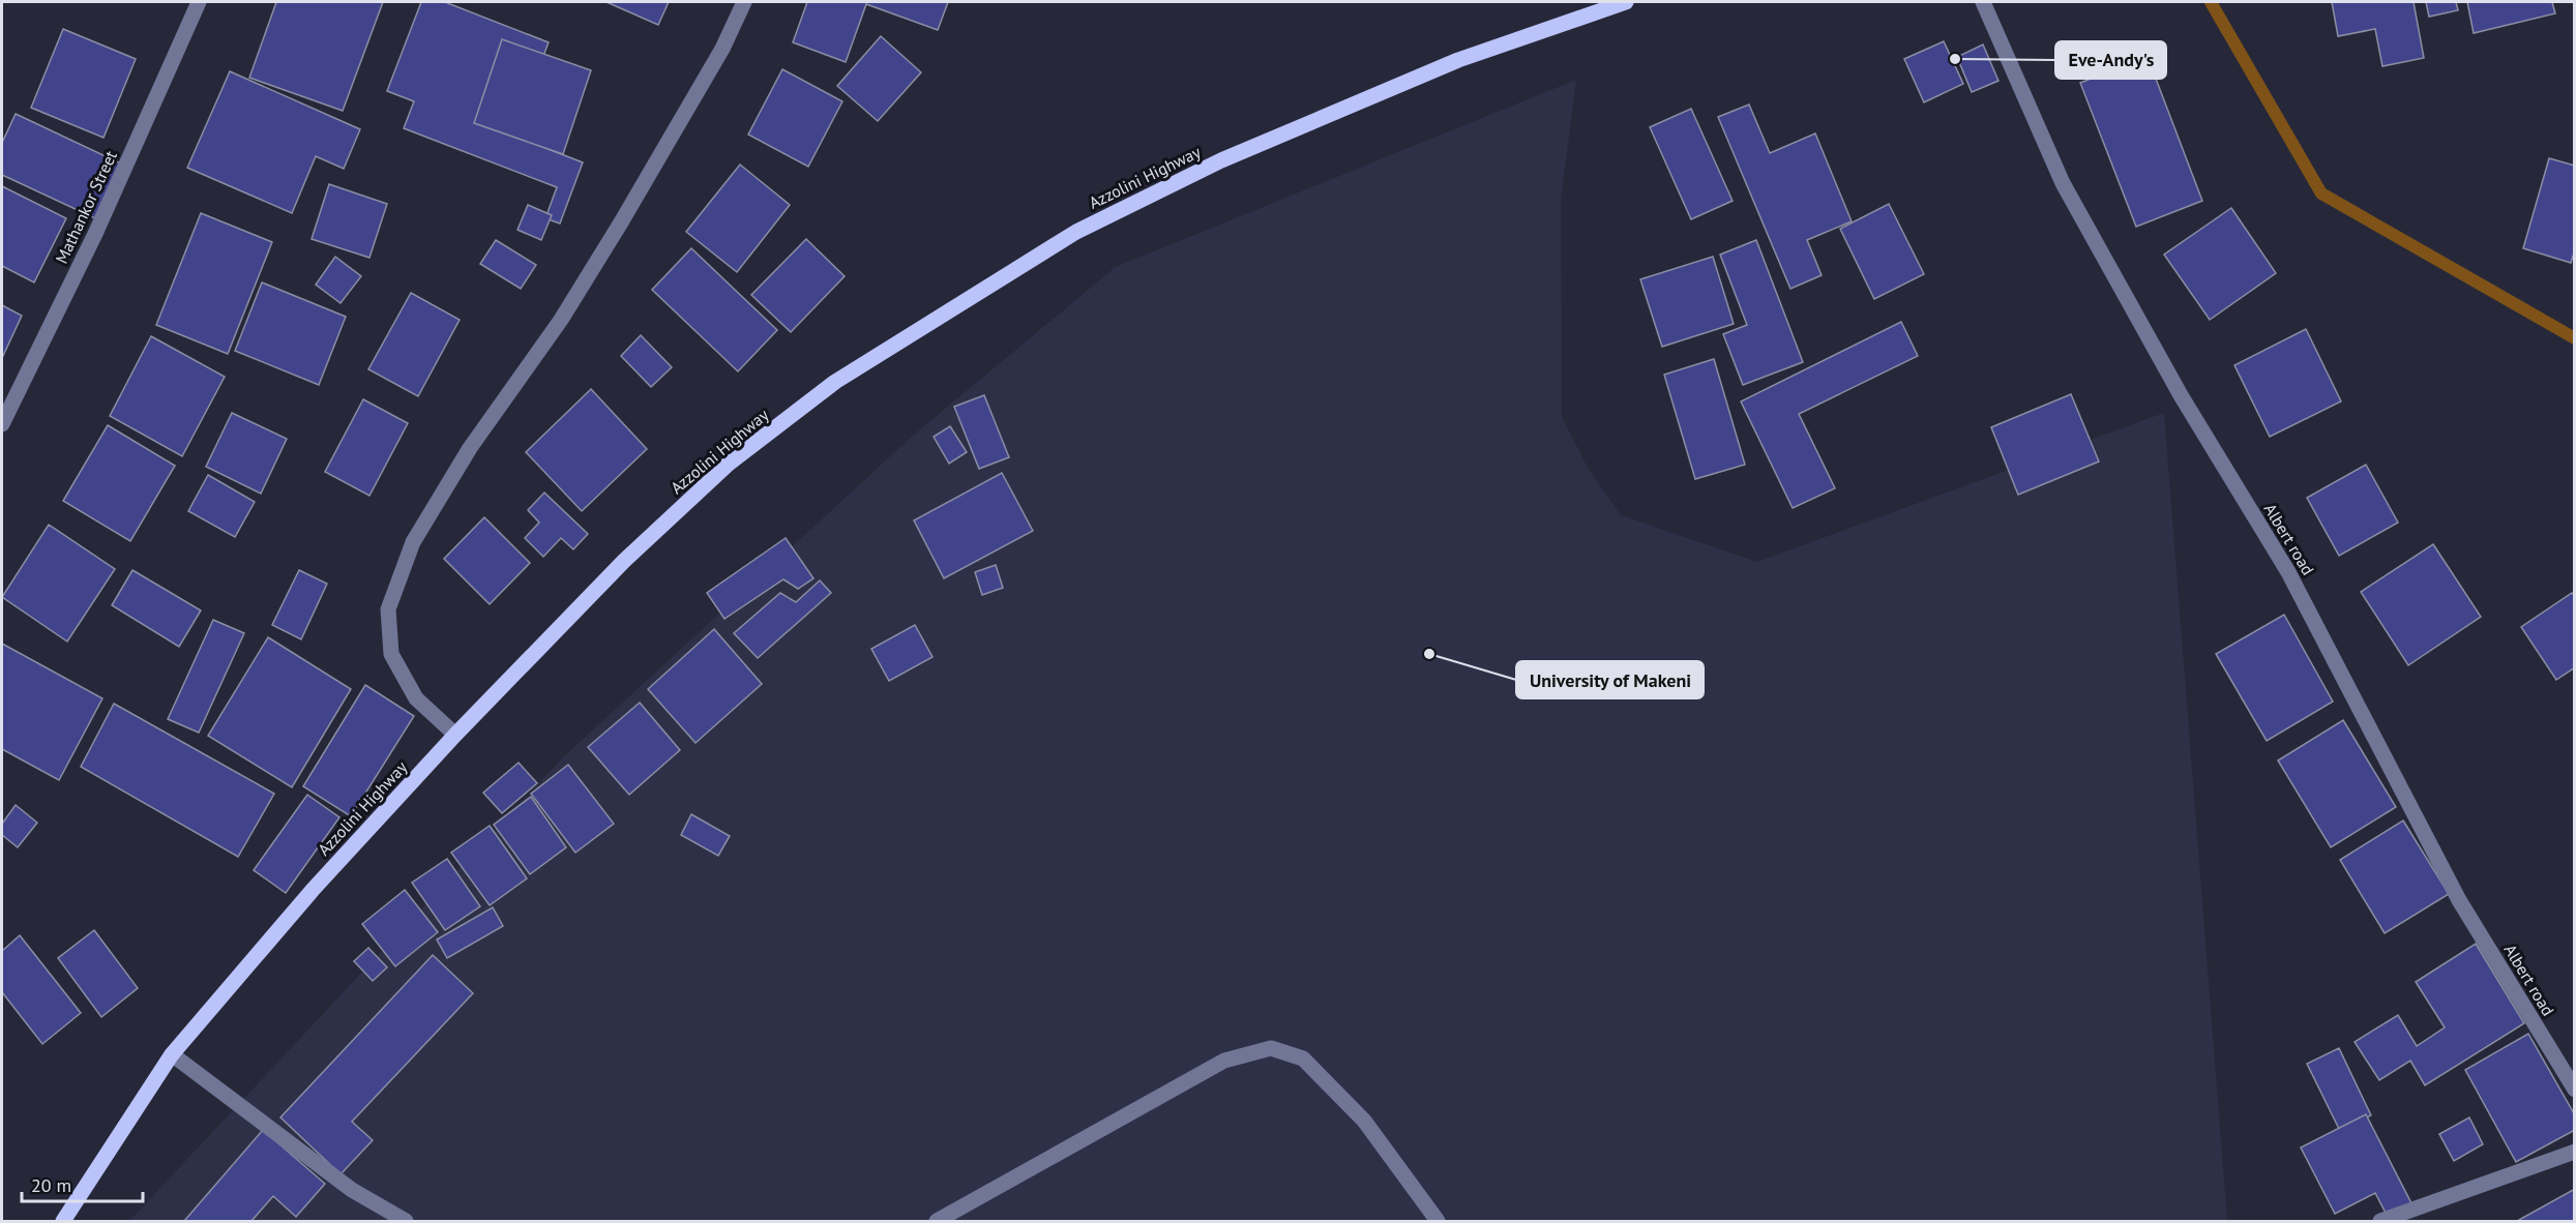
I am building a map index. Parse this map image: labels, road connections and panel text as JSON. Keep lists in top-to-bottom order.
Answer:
{
  "streets": {
    "main road": ["Azzolini Highway"],
    "street": ["Mathankor Street", "Albert road"]
  },
  "places": ["Eve-Andy's", "University of Makeni"],
  "scale_bar": "20 m"
}
